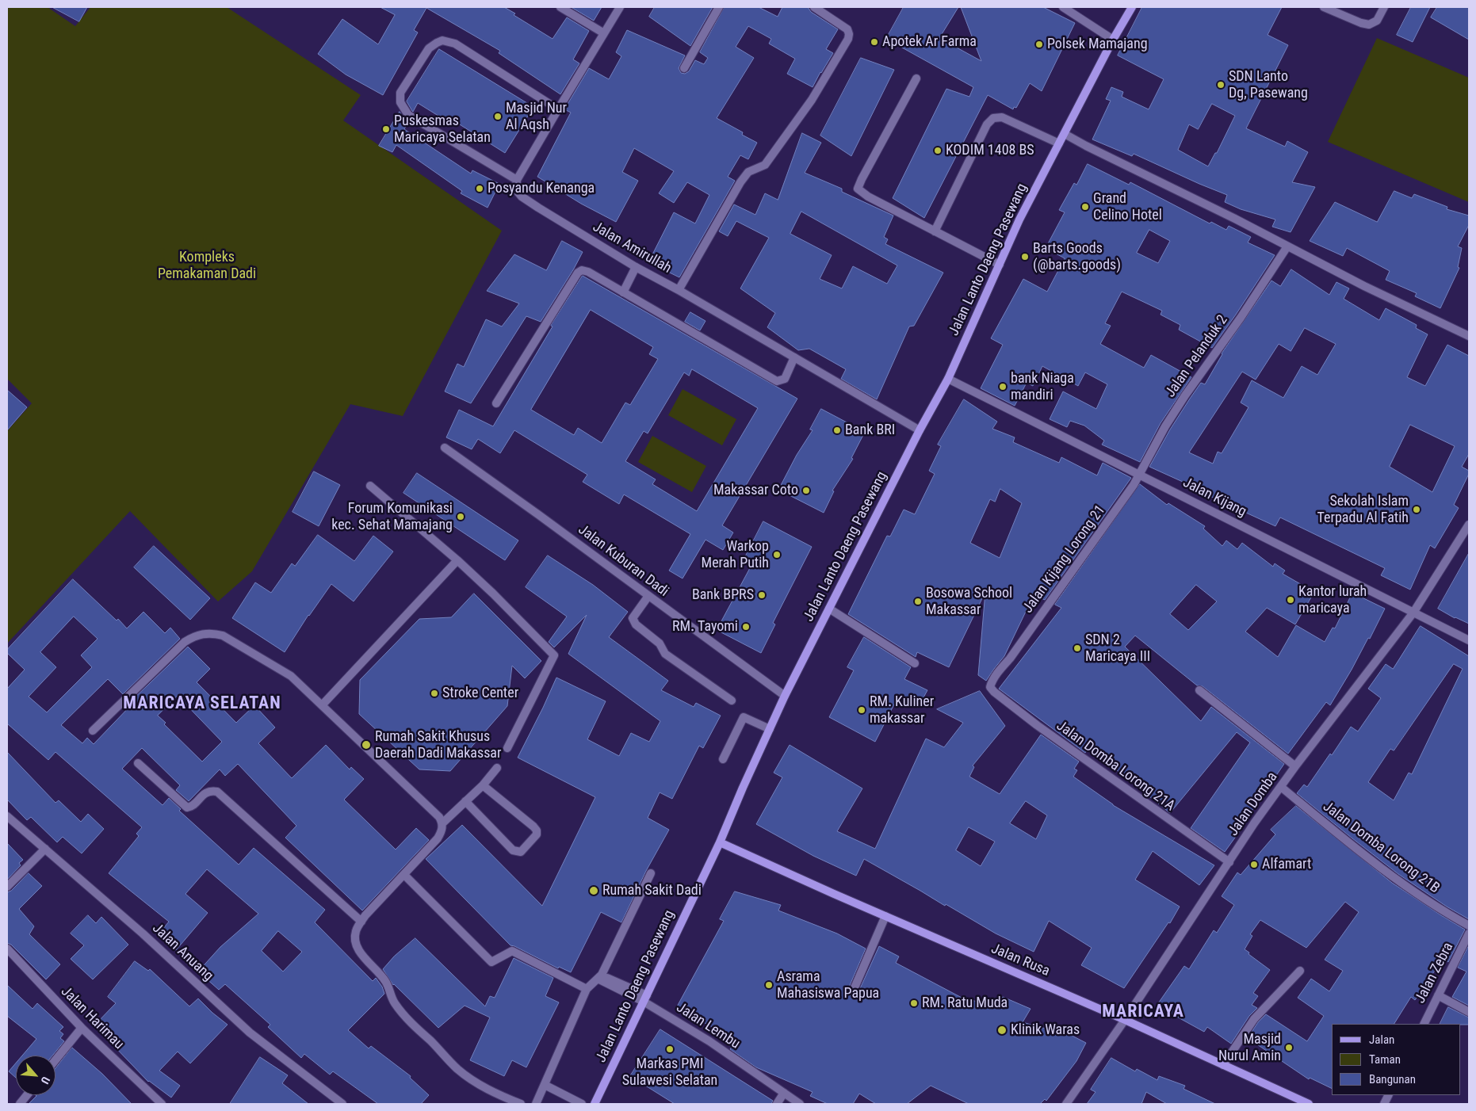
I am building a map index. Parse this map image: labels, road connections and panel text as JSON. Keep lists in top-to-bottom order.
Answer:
{
  "streets": {
    "main road": ["Jalan Lanto Daeng Pasewang", "Jalan Rusa"],
    "street": [
      "Jalan Amirullah",
      "Jalan Pelanduk 2",
      "Jalan Kijang",
      "Jalan Kijang Lorong 21",
      "Jalan Kuburan Dadi",
      "Jalan Domba Lorong 21A",
      "Jalan Domba",
      "Jalan Domba Lorong 21B",
      "Jalan Anuang",
      "Jalan Zebra",
      "Jalan Harimau",
      "Jalan Lembu"
    ]
  },
  "crossings": [
    ["Jalan Amirullah", "Jalan Lanto Daeng Pasewang"],
    ["Jalan Lanto Daeng Pasewang", "Jalan Kijang"],
    ["Jalan Lanto Daeng Pasewang", "Jalan Kuburan Dadi"],
    ["Jalan Lanto Daeng Pasewang", "Jalan Rusa"],
    ["Jalan Lanto Daeng Pasewang", "Jalan Lembu"],
    ["Jalan Pelanduk 2", "Jalan Kijang"],
    ["Jalan Pelanduk 2", "Jalan Kijang Lorong 21"],
    ["Jalan Kijang", "Jalan Domba"],
    ["Jalan Kijang Lorong 21", "Jalan Domba Lorong 21A"],
    ["Jalan Domba Lorong 21A", "Jalan Domba"],
    ["Jalan Domba", "Jalan Domba Lorong 21B"],
    ["Jalan Domba", "Jalan Rusa"]
  ],
  "districts": ["MARICAYA SELATAN", "MARICAYA"],
  "parks": ["Kompleks Pemakaman Dadi"],
  "places": [
    "Apotek Ar Farma",
    "Polsek Mamajang",
    "SDN Lanto Dg, Pasewang",
    "Masjid Nur Al Aqsh",
    "Puskesmas Maricaya Selatan",
    "KODIM 1408 BS",
    "Posyandu Kenanga",
    "Grand Celino Hotel",
    "Barts Goods (@barts.goods)",
    "bank Niaga mandiri",
    "Bank BRI",
    "Makassar Coto",
    "Sekolah Islam Terpadu Al Fatih",
    "Forum Komunikasi kec. Sehat Mamajang",
    "Warkop Merah Putih",
    "Bank BPRS",
    "Kantor lurah maricaya",
    "Bosowa School Makassar",
    "RM. Tayomi",
    "SDN 2 Maricaya III",
    "Stroke Center",
    "RM. Kuliner makassar",
    "Rumah Sakit Khusus Daerah Dadi Makassar",
    "Alfamart",
    "Rumah Sakit Dadi",
    "Asrama Mahasiswa Papua",
    "RM. Ratu Muda",
    "Klinik Waras",
    "Masjid Nurul Amin",
    "Markas PMI Sulawesi Selatan"
  ],
  "legend": ["Jalan", "Taman", "Bangunan"],
  "north": "bottom right"
}
